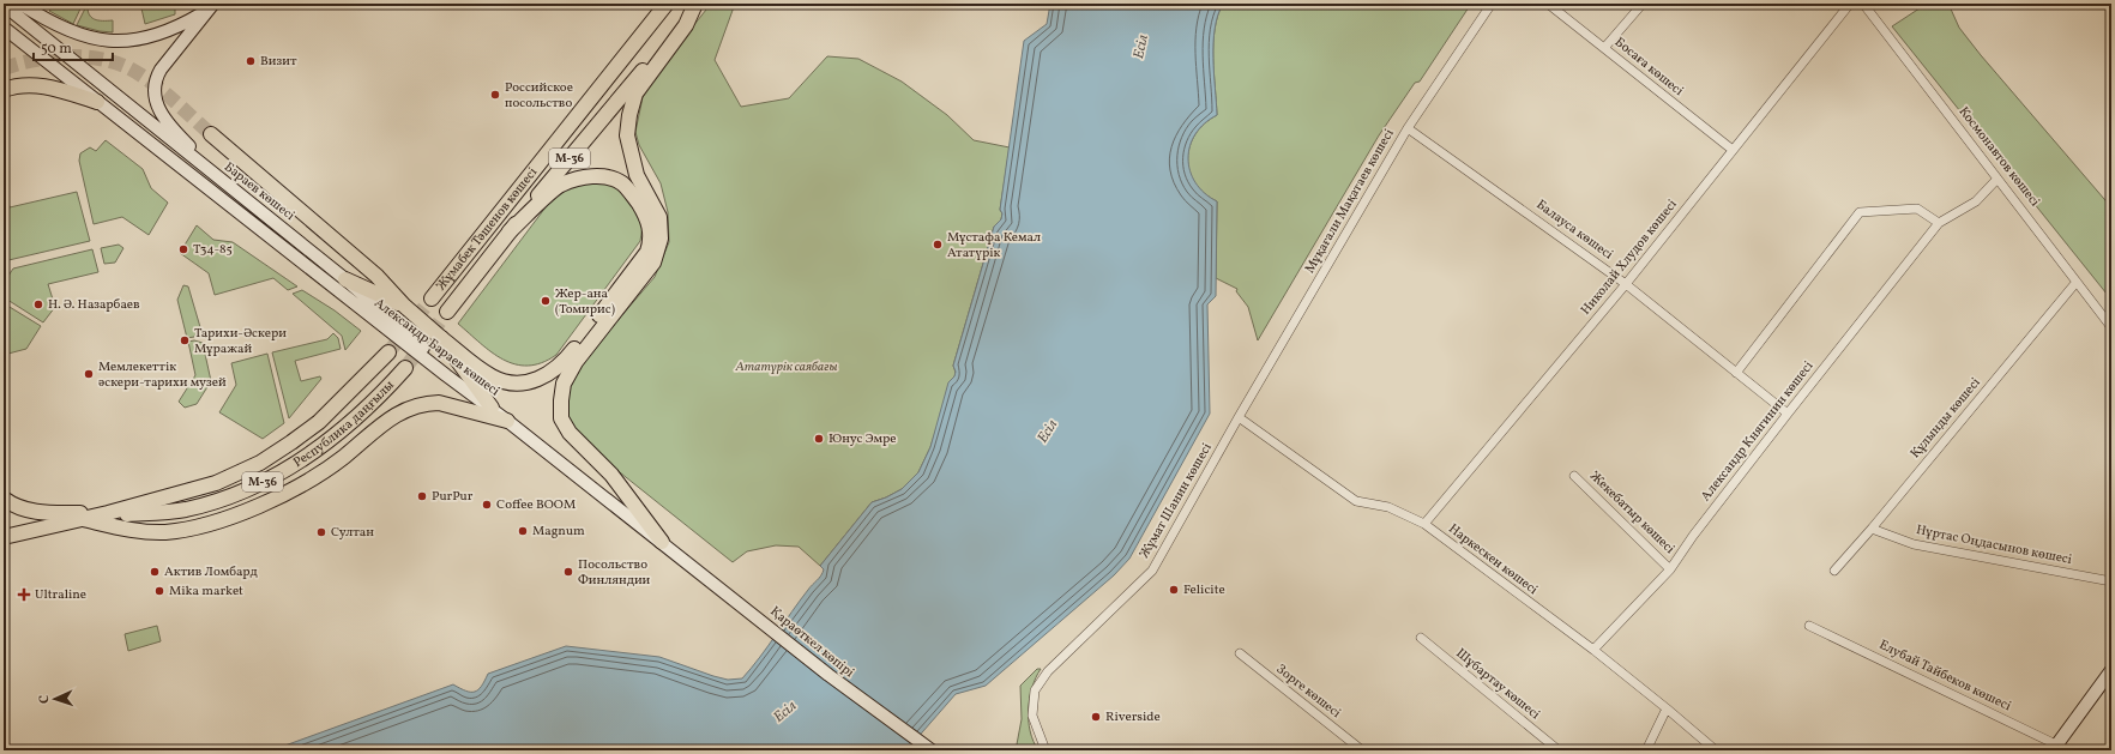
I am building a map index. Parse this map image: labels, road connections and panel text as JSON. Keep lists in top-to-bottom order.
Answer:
{
  "streets": {
    "main road": [
      "M-36",
      "Бараев көшесі",
      "Жұмабек Тәшенов көшесі",
      "Александр Бараев көшесі",
      "Республика даңғылы",
      "Қараөткел көпірі"
    ],
    "street": [
      "Босаға көшесі",
      "Космонавтов көшесі",
      "Мұқағали Мақатаев көшесі",
      "Балауса көшесі",
      "Николай Хлудов көшесі",
      "Құлынды көшесі",
      "Александр Княгинин көшесі",
      "Жұмат Шанин көшесі",
      "Жекебатыр көшесі",
      "Нұртас Оңдасынов көшесі",
      "Наркескен көшесі",
      "Елубай Тайбеков көшесі",
      "Шұбартау көшесі",
      "Зорге көшесі"
    ]
  },
  "crossings": [
    ["Босаға көшесі", "Николай Хлудов көшесі"],
    ["Космонавтов көшесі", "Құлынды көшесі"],
    ["Космонавтов көшесі", "Александр Княгинин көшесі"],
    ["Бараев көшесі", "Александр Бараев көшесі"],
    ["Мұқағали Мақатаев көшесі", "Балауса көшесі"],
    ["Мұқағали Мақатаев көшесі", "Жұмат Шанин көшесі"],
    ["Мұқағали Мақатаев көшесі", "Наркескен көшесі"],
    ["Балауса көшесі", "Николай Хлудов көшесі"],
    ["Балауса көшесі", "Александр Княгинин көшесі"],
    ["Николай Хлудов көшесі", "Наркескен көшесі"],
    ["Александр Бараев көшесі", "Қараөткел көпірі"],
    ["Құлынды көшесі", "Нұртас Оңдасынов көшесі"],
    ["Александр Княгинин көшесі", "Жекебатыр көшесі"],
    ["Александр Княгинин көшесі", "Наркескен көшесі"],
    ["Жұмат Шанин көшесі", "Наркескен көшесі"]
  ],
  "water": ["Есіл"],
  "parks": ["Ататүрік саябағы"],
  "places": {
    "other": [
      "Визит",
      "Российское посольство",
      "Мұстафа Кемал Ататүрік",
      "Т34-85",
      "Жер-ана (Томирис)",
      "Н. Ә. Назарбаев",
      "Тарихи-Әскери Мұражай",
      "Мемлекеттік әскери-тарихи музей",
      "Юнус Эмре",
      "PurPur",
      "Coffee BOOM",
      "Magnum",
      "Султан",
      "Актив Ломбард",
      "Посольство Финляндии",
      "Felicite",
      "Mika market",
      "Riverside"
    ],
    "health": ["Ultraline"]
  },
  "scale_bar": "50 m",
  "north": "left"
}
